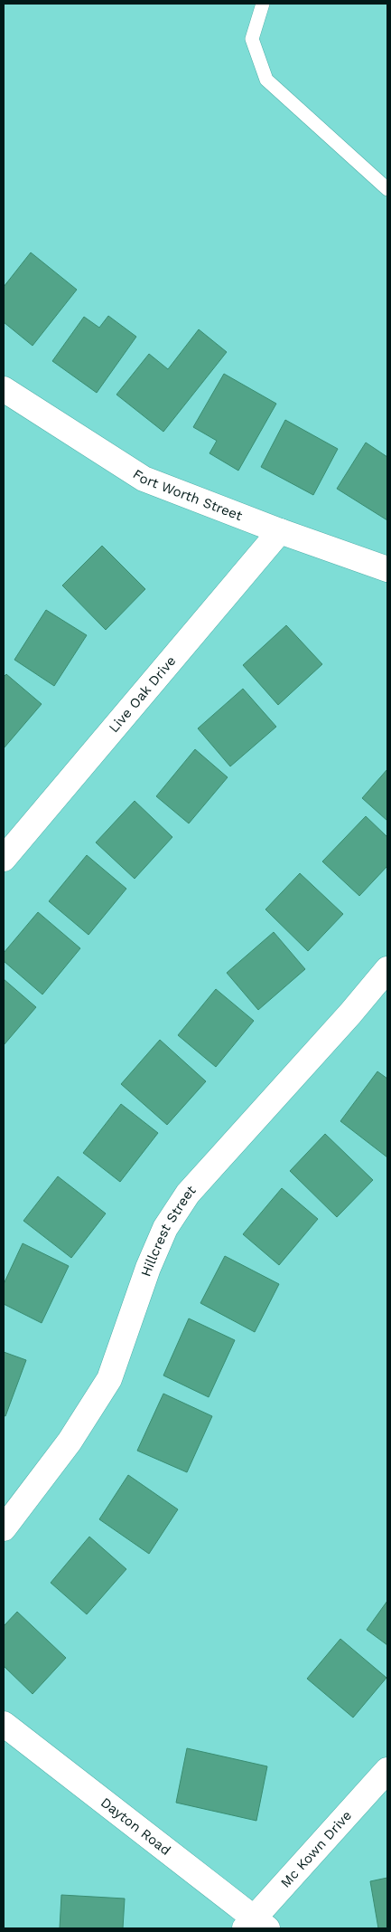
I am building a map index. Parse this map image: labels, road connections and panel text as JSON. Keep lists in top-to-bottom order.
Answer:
{
  "streets": {
    "street": [
      "Fort Worth Street",
      "Live Oak Drive",
      "Hillcrest Street",
      "Dayton Road",
      "Mc Kown Drive"
    ]
  },
  "crossings": [
    ["Fort Worth Street", "Live Oak Drive"],
    ["Dayton Road", "Mc Kown Drive"]
  ]
}
